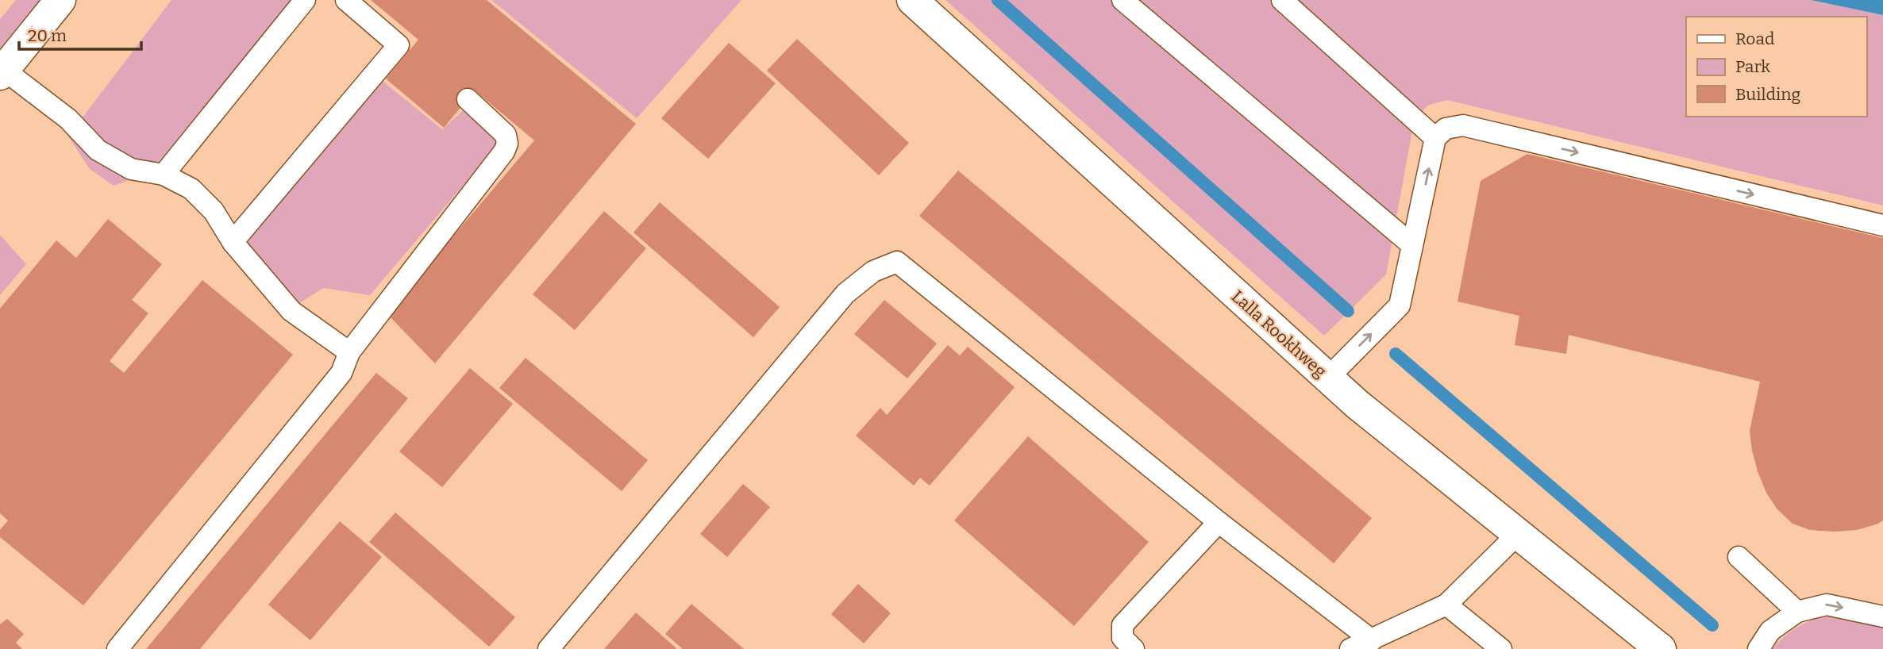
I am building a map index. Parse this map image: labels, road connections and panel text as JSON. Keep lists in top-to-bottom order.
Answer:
{
  "streets": {
    "street": ["Lalla Rookhweg"]
  },
  "legend": ["Road", "Park", "Building"],
  "scale_bar": "20 m"
}
